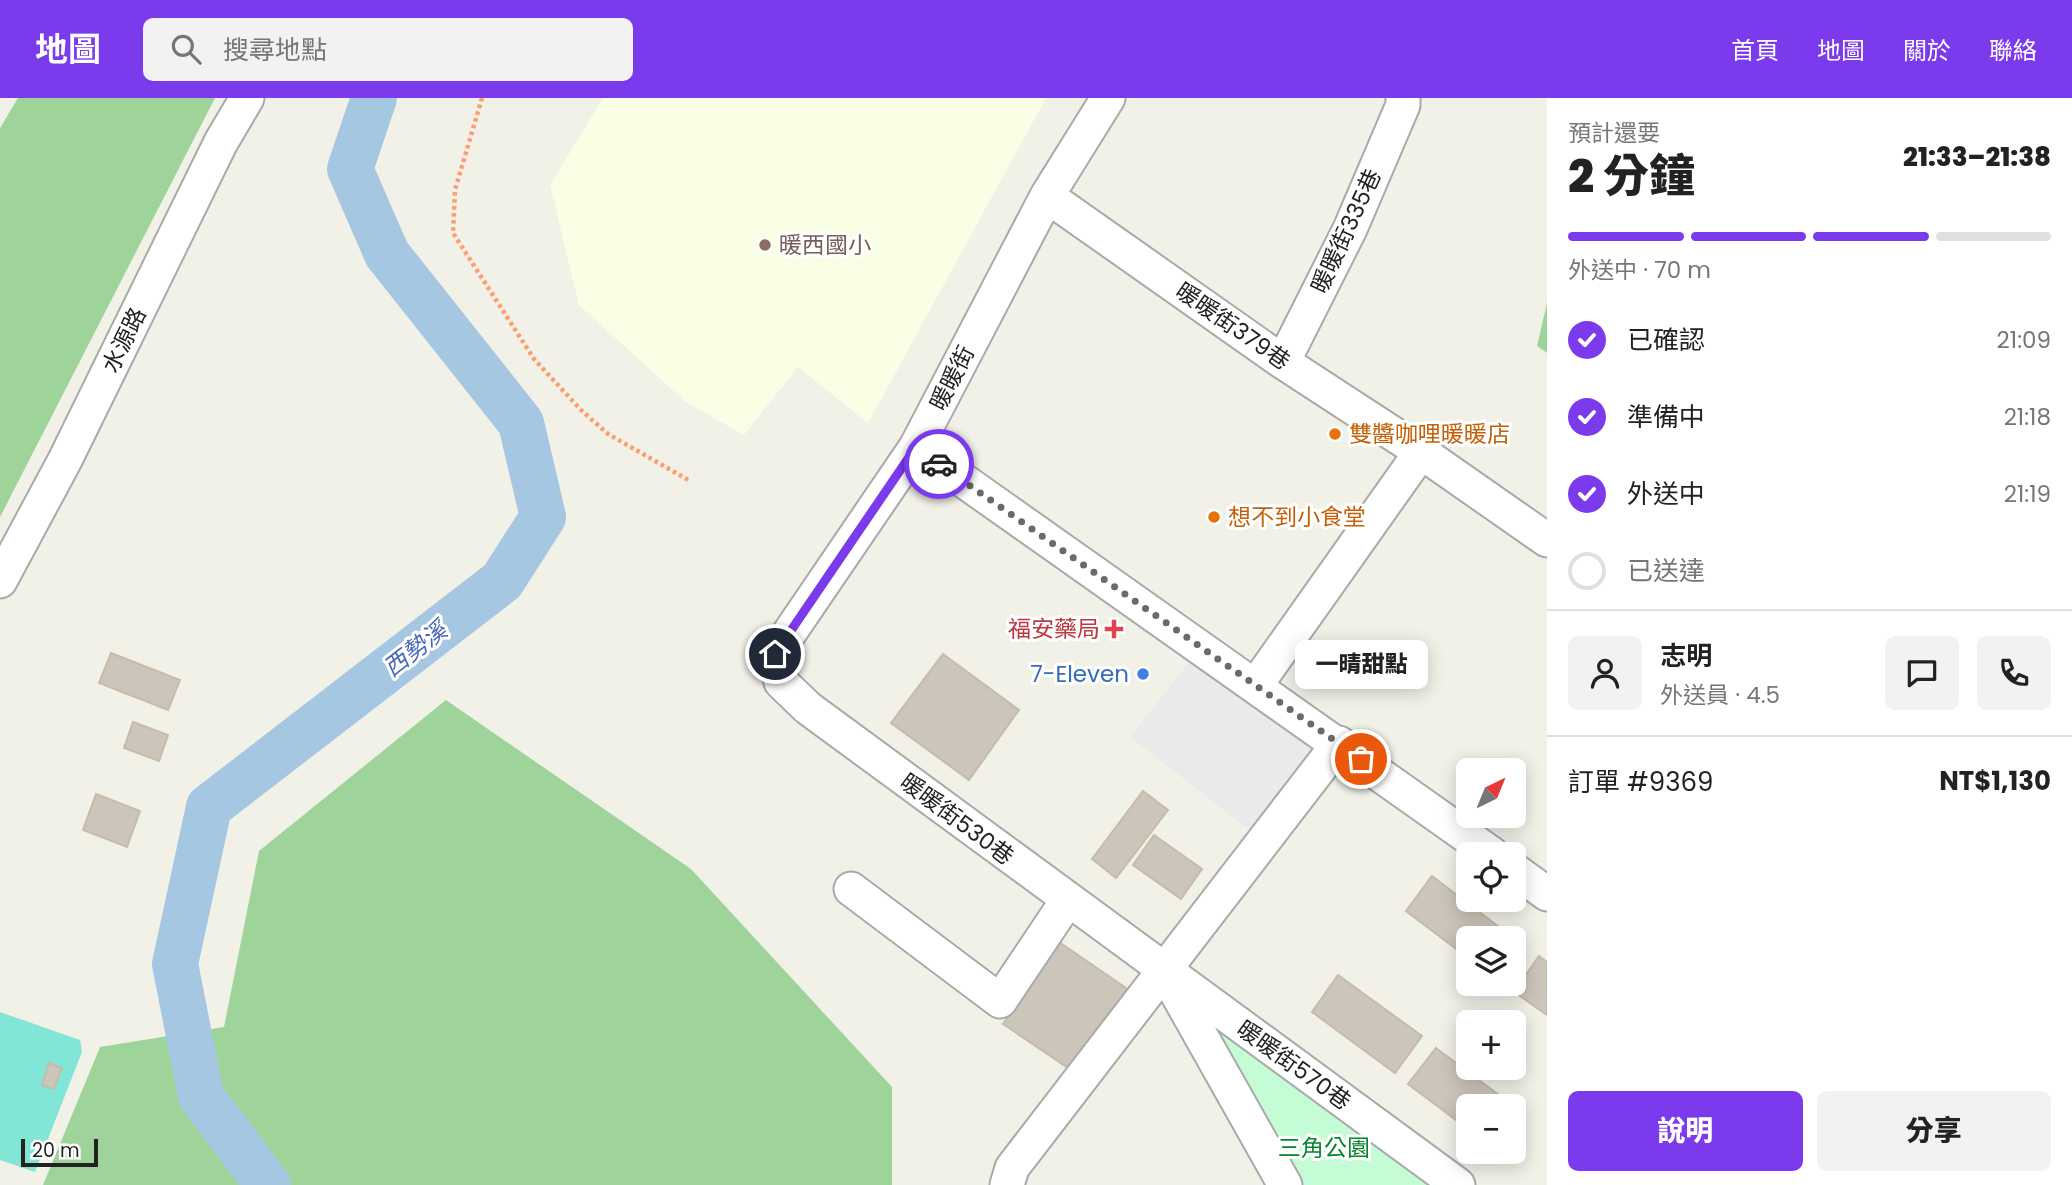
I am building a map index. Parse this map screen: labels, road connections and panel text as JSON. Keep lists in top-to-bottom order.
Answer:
{
  "streets": {
    "street": [
      "暖暖街335巷",
      "暖暖街379巷",
      "水源路",
      "暖暖街",
      "暖暖街530巷",
      "暖暖街570巷"
    ]
  },
  "crossings": [
    ["暖暖街335巷", "暖暖街379巷"],
    ["暖暖街379巷", "暖暖街"],
    ["暖暖街", "暖暖街530巷"],
    ["暖暖街530巷", "暖暖街570巷"]
  ],
  "water": ["西勢溪"],
  "parks": ["三角公園"],
  "places": {
    "other": [
      "暖西國小",
      "雙醬咖哩暖暖店",
      "想不到小食堂",
      "7-Eleven",
      "一晴甜點"
    ],
    "health": ["福安藥局"]
  },
  "scale_bar": "20 m",
  "north": "top right",
  "page": {
    "header": "地圖",
    "search": "搜尋地點",
    "nav": [
      "首頁",
      "地圖",
      "關於",
      "聯絡"
    ],
    "heading": ["2 分鐘", "預計還要", "21:33–21:38"],
    "panel": [
      "志明",
      "外送員 · 4.5",
      "訂單 #9369",
      "NT$1,130"
    ],
    "bar": "外送中 · 70 m",
    "list": [
      ["已確認", "21:09"],
      ["準備中", "21:18"],
      ["外送中", "21:19"],
      "已送達"
    ],
    "bubble": "一晴甜點",
    "map_buttons": ["+", "−"],
    "buttons": ["說明", "分享"],
    "scale": "20 m"
  }
}
